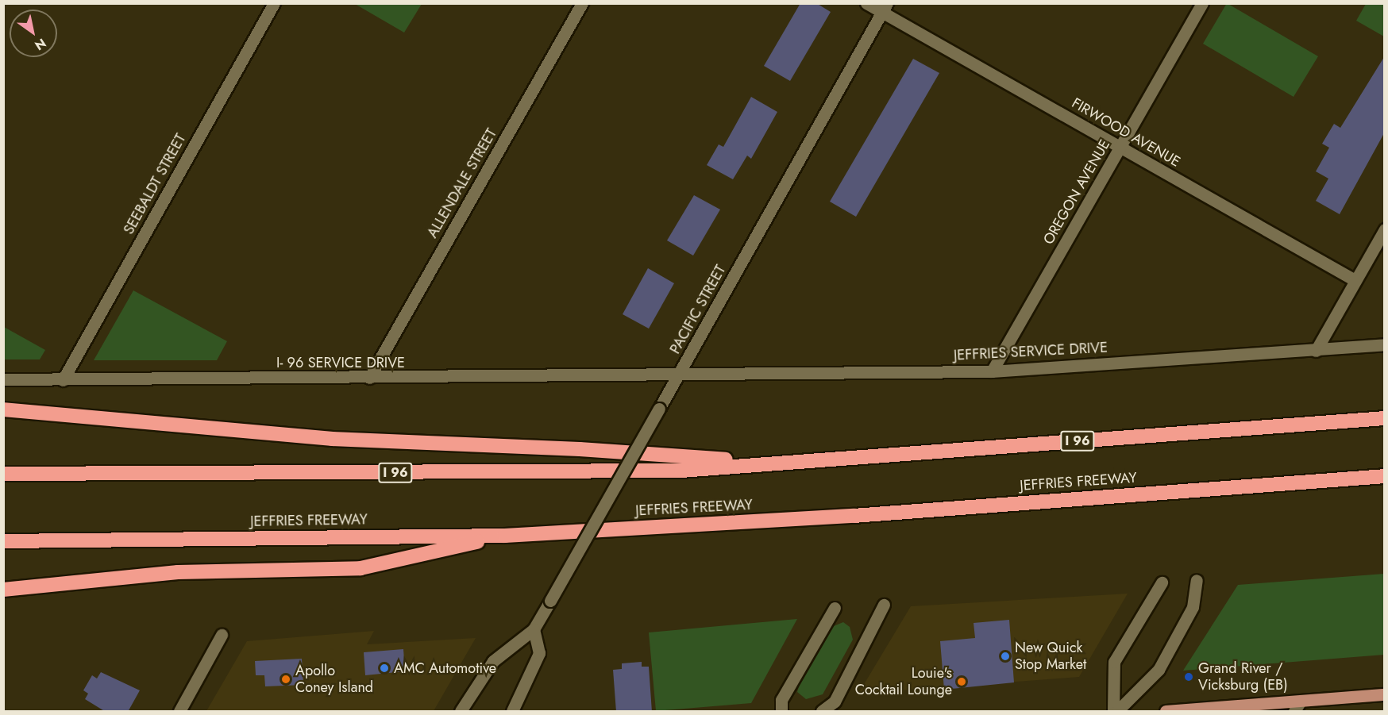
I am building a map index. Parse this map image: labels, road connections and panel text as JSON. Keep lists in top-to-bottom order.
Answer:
{
  "streets": {
    "highway": ["I 96", "JEFFRIES FREEWAY"],
    "street": [
      "FIRWOOD AVENUE",
      "ALLENDALE STREET",
      "SEEBALDT STREET",
      "OREGON AVENUE",
      "PACIFIC STREET",
      "JEFFRIES SERVICE DRIVE",
      "I- 96 SERVICE DRIVE"
    ]
  },
  "crossings": [
    ["FIRWOOD AVENUE", "OREGON AVENUE"],
    ["FIRWOOD AVENUE", "PACIFIC STREET"],
    ["ALLENDALE STREET", "I- 96 SERVICE DRIVE"],
    ["SEEBALDT STREET", "I- 96 SERVICE DRIVE"],
    ["OREGON AVENUE", "JEFFRIES SERVICE DRIVE"],
    ["PACIFIC STREET", "JEFFRIES SERVICE DRIVE"],
    ["PACIFIC STREET", "I- 96 SERVICE DRIVE"],
    ["JEFFRIES SERVICE DRIVE", "I- 96 SERVICE DRIVE"]
  ],
  "places": [
    "New Quick Stop Market",
    "AMC Automotive",
    "Grand River / Vicksburg (EB)",
    "Apollo Coney Island",
    "Louie's Cocktail Lounge"
  ],
  "north": "bottom right"
}
